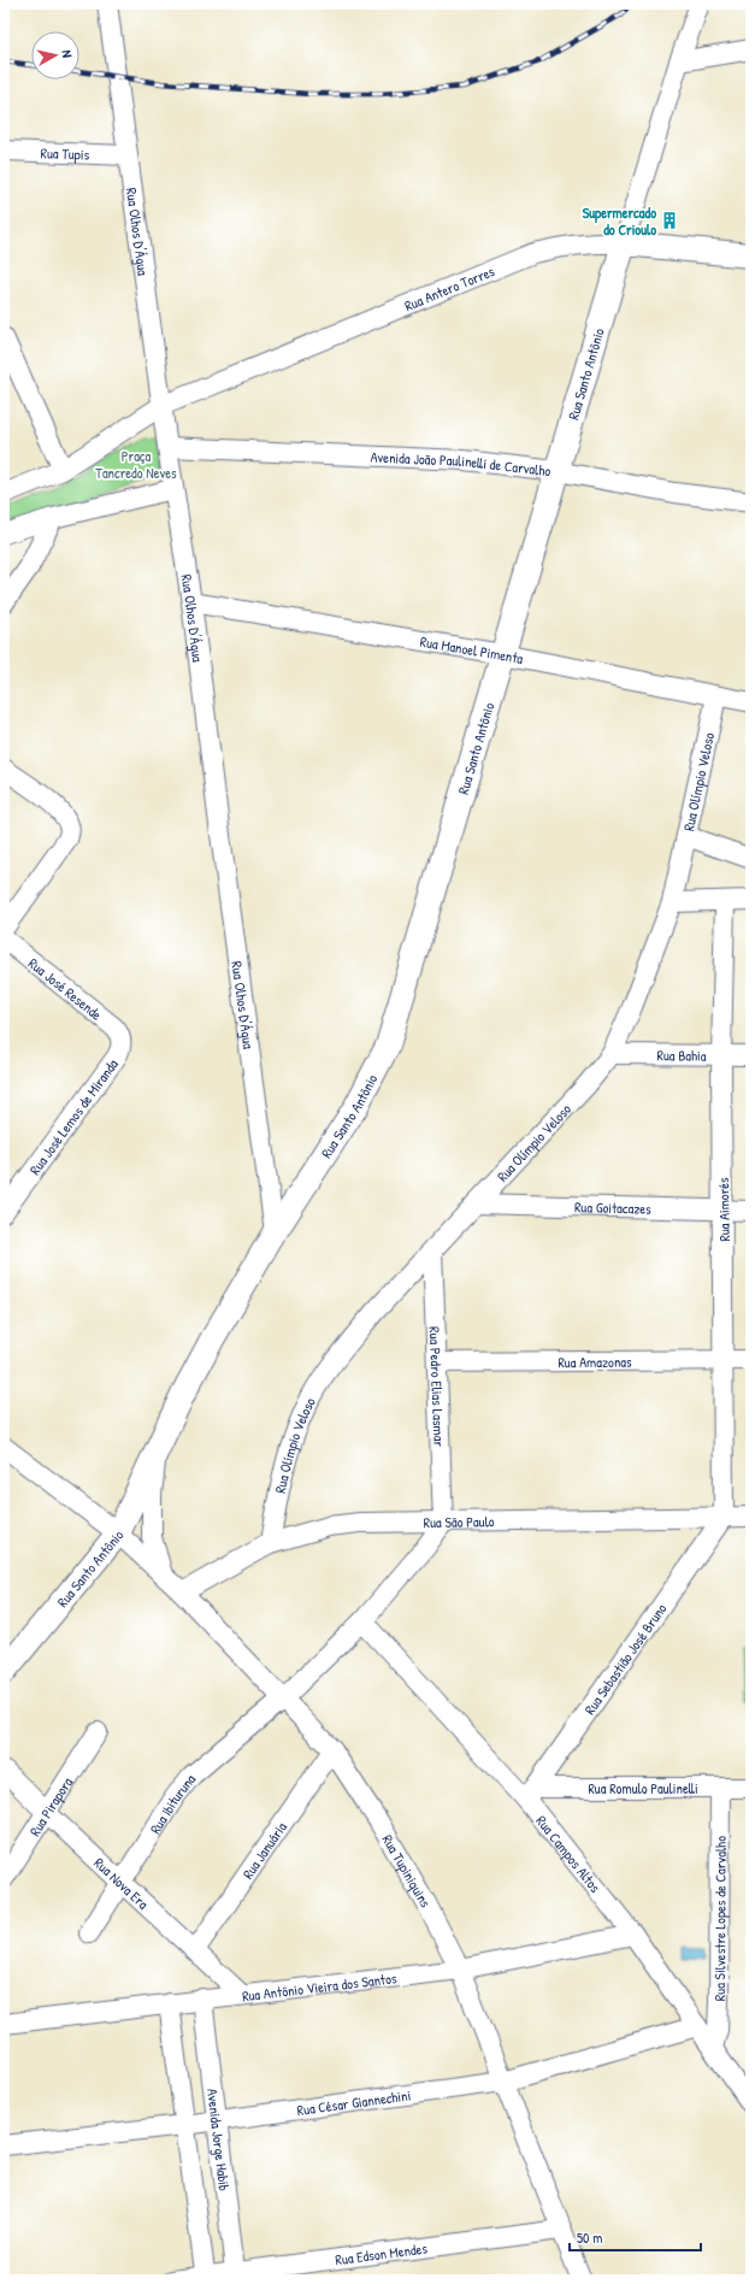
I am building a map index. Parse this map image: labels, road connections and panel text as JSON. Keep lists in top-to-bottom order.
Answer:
{
  "streets": {
    "street": [
      "Rua Tupis",
      "Rua Olhos D'Água",
      "Rua Antero Torres",
      "Rua Santo Antônio",
      "Avenida João Paulinelli de Carvalho",
      "Rua Manoel Pimenta",
      "Rua Olímpio Veloso",
      "Rua José Resende",
      "Rua Bahia",
      "Rua José Lemos de Miranda",
      "Rua Goitacazes",
      "Rua Aimorés",
      "Rua Amazonas",
      "Rua Pedro Elias Lasmar",
      "Rua São Paulo",
      "Rua Sebastião José Bruno",
      "Rua Romulo Paulinelli",
      "Rua Ibituruna",
      "Rua Pirapora",
      "Rua Januária",
      "Rua Campos Altos",
      "Rua Tupiniquins",
      "Rua Nova Era",
      "Rua Silvestre Lopes de Carvalho",
      "Rua Antônio Vieira dos Santos",
      "Rua César Giannechini",
      "Avenida Jorge Habib",
      "Rua Edson Mendes"
    ]
  },
  "crossings": [
    ["Rua Tupis", "Rua Olhos D'Água"],
    ["Rua Olhos D'Água", "Rua Antero Torres"],
    ["Rua Olhos D'Água", "Rua Santo Antônio"],
    ["Rua Olhos D'Água", "Avenida João Paulinelli de Carvalho"],
    ["Rua Olhos D'Água", "Rua Manoel Pimenta"],
    ["Rua Antero Torres", "Rua Santo Antônio"],
    ["Rua Santo Antônio", "Avenida João Paulinelli de Carvalho"],
    ["Rua Santo Antônio", "Rua Manoel Pimenta"],
    ["Rua Santo Antônio", "Rua Tupiniquins"],
    ["Rua Manoel Pimenta", "Rua Olímpio Veloso"],
    ["Rua Olímpio Veloso", "Rua Bahia"],
    ["Rua Olímpio Veloso", "Rua Goitacazes"],
    ["Rua Olímpio Veloso", "Rua Pedro Elias Lasmar"],
    ["Rua Olímpio Veloso", "Rua São Paulo"],
    ["Rua José Resende", "Rua José Lemos de Miranda"],
    ["Rua Bahia", "Rua Aimorés"],
    ["Rua Goitacazes", "Rua Aimorés"],
    ["Rua Aimorés", "Rua Amazonas"],
    ["Rua Aimorés", "Rua São Paulo"],
    ["Rua Aimorés", "Rua Sebastião José Bruno"],
    ["Rua Amazonas", "Rua Pedro Elias Lasmar"],
    ["Rua Pedro Elias Lasmar", "Rua São Paulo"],
    ["Rua São Paulo", "Rua Sebastião José Bruno"],
    ["Rua São Paulo", "Rua Tupiniquins"],
    ["Rua Sebastião José Bruno", "Rua Romulo Paulinelli"],
    ["Rua Sebastião José Bruno", "Rua Campos Altos"],
    ["Rua Romulo Paulinelli", "Rua Campos Altos"],
    ["Rua Romulo Paulinelli", "Rua Silvestre Lopes de Carvalho"],
    ["Rua Ibituruna", "Rua Tupiniquins"],
    ["Rua Ibituruna", "Rua Nova Era"],
    ["Rua Pirapora", "Rua Nova Era"],
    ["Rua Januária", "Rua Tupiniquins"],
    ["Rua Januária", "Rua Nova Era"],
    ["Rua Campos Altos", "Rua Silvestre Lopes de Carvalho"],
    ["Rua Campos Altos", "Rua Antônio Vieira dos Santos"],
    ["Rua Campos Altos", "Rua César Giannechini"],
    ["Rua Tupiniquins", "Rua Antônio Vieira dos Santos"],
    ["Rua Tupiniquins", "Rua César Giannechini"],
    ["Rua Tupiniquins", "Rua Edson Mendes"],
    ["Rua Nova Era", "Rua Antônio Vieira dos Santos"],
    ["Rua Antônio Vieira dos Santos", "Avenida Jorge Habib"],
    ["Rua César Giannechini", "Avenida Jorge Habib"],
    ["Avenida Jorge Habib", "Rua Edson Mendes"]
  ],
  "parks": ["Praça Tancredo Neves"],
  "places": {
    "building": ["Supermercado do Crioulo"]
  },
  "scale_bar": "50 m",
  "north": "right"
}
